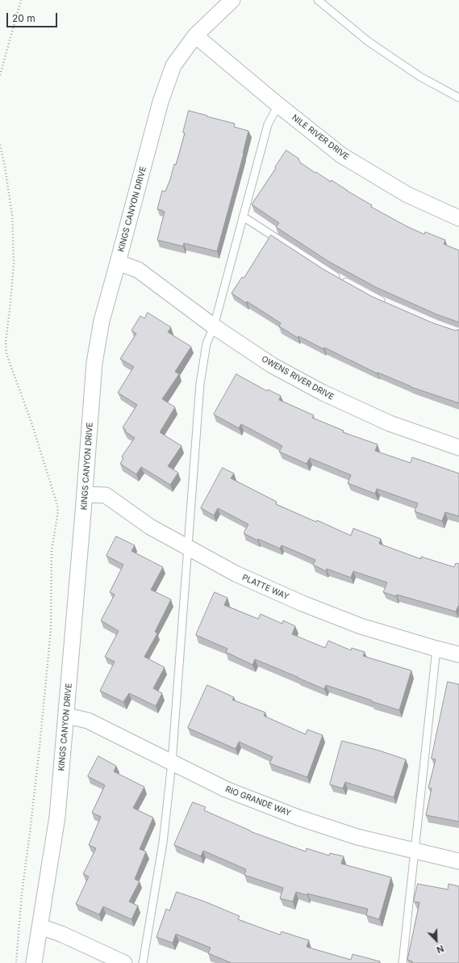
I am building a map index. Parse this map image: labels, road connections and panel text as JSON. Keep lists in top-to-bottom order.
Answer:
{
  "streets": {
    "street": [
      "NILE RIVER DRIVE",
      "KINGS CANYON DRIVE",
      "OWENS RIVER DRIVE",
      "PLATTE WAY",
      "RIO GRANDE WAY"
    ]
  },
  "crossings": [
    ["NILE RIVER DRIVE", "KINGS CANYON DRIVE"],
    ["KINGS CANYON DRIVE", "OWENS RIVER DRIVE"],
    ["KINGS CANYON DRIVE", "PLATTE WAY"],
    ["KINGS CANYON DRIVE", "RIO GRANDE WAY"]
  ],
  "scale_bar": "20 m",
  "north": "bottom right"
}
